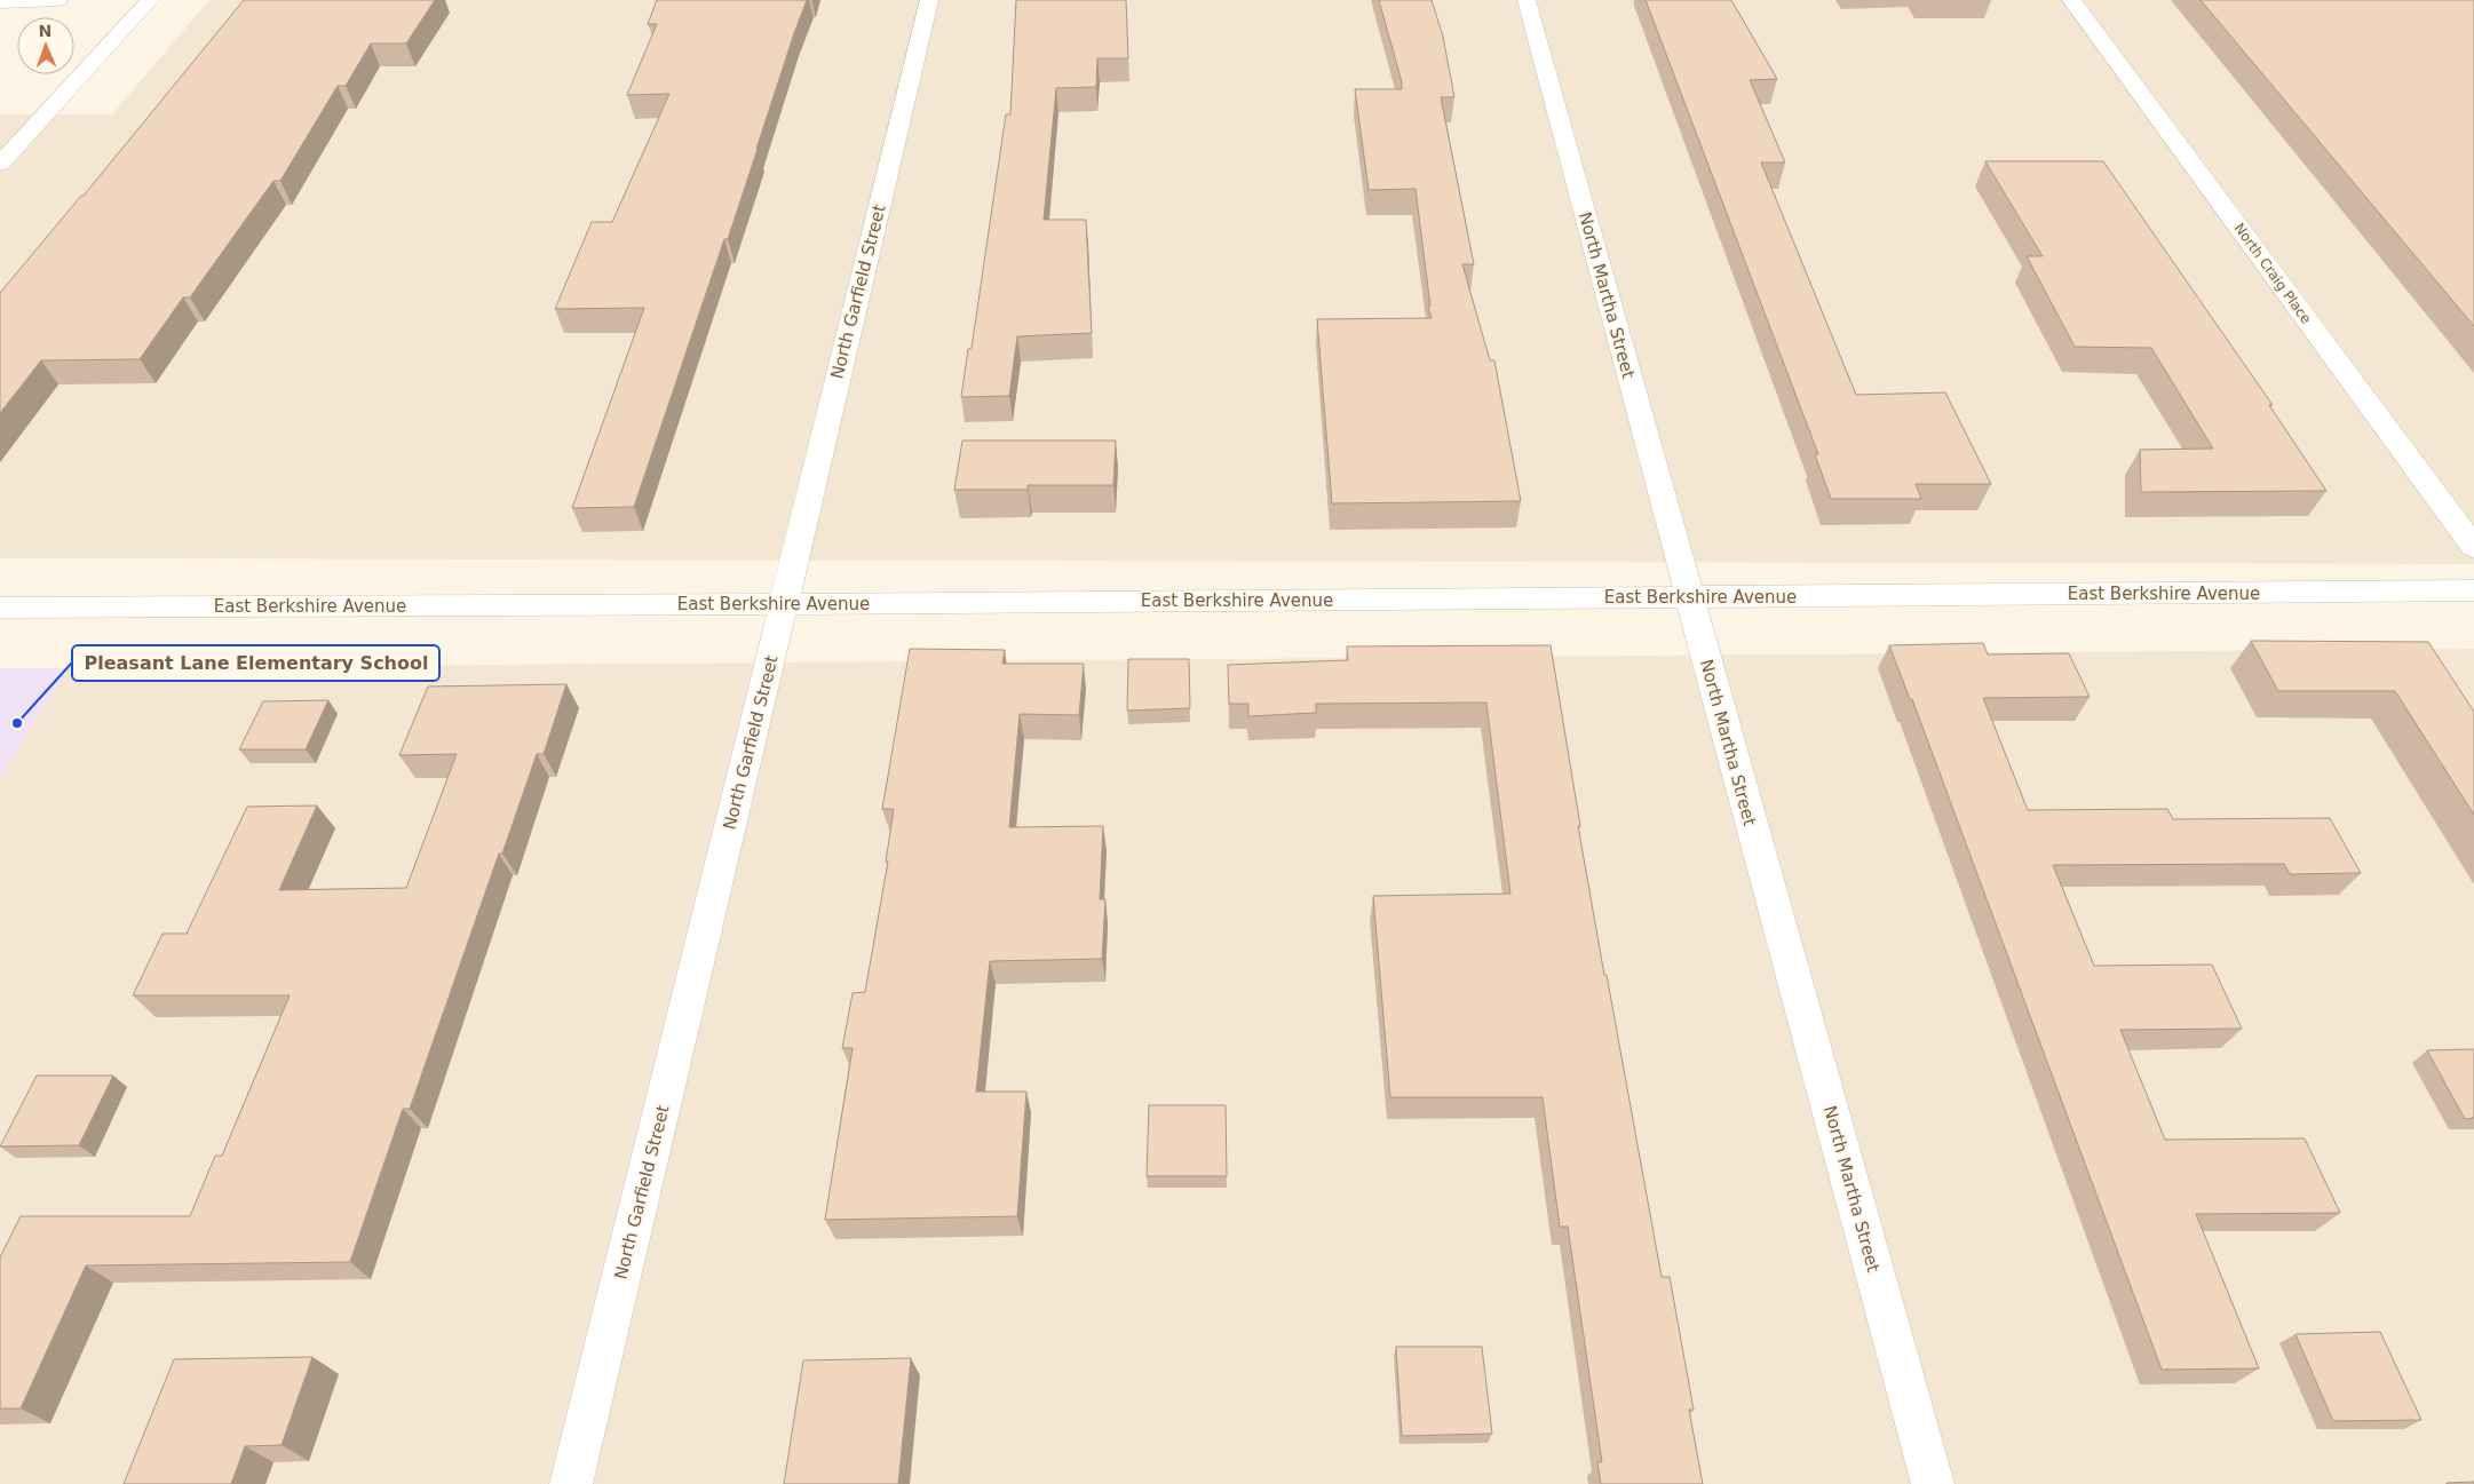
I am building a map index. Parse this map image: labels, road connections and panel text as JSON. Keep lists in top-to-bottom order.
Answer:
{
  "streets": {
    "street": [
      "North Craig Place",
      "North Garfield Street",
      "North Martha Street",
      "East Berkshire Avenue"
    ]
  },
  "crossings": [
    ["North Garfield Street", "East Berkshire Avenue"],
    ["North Martha Street", "East Berkshire Avenue"]
  ],
  "places": ["Pleasant Lane Elementary School"],
  "north": "top"
}
